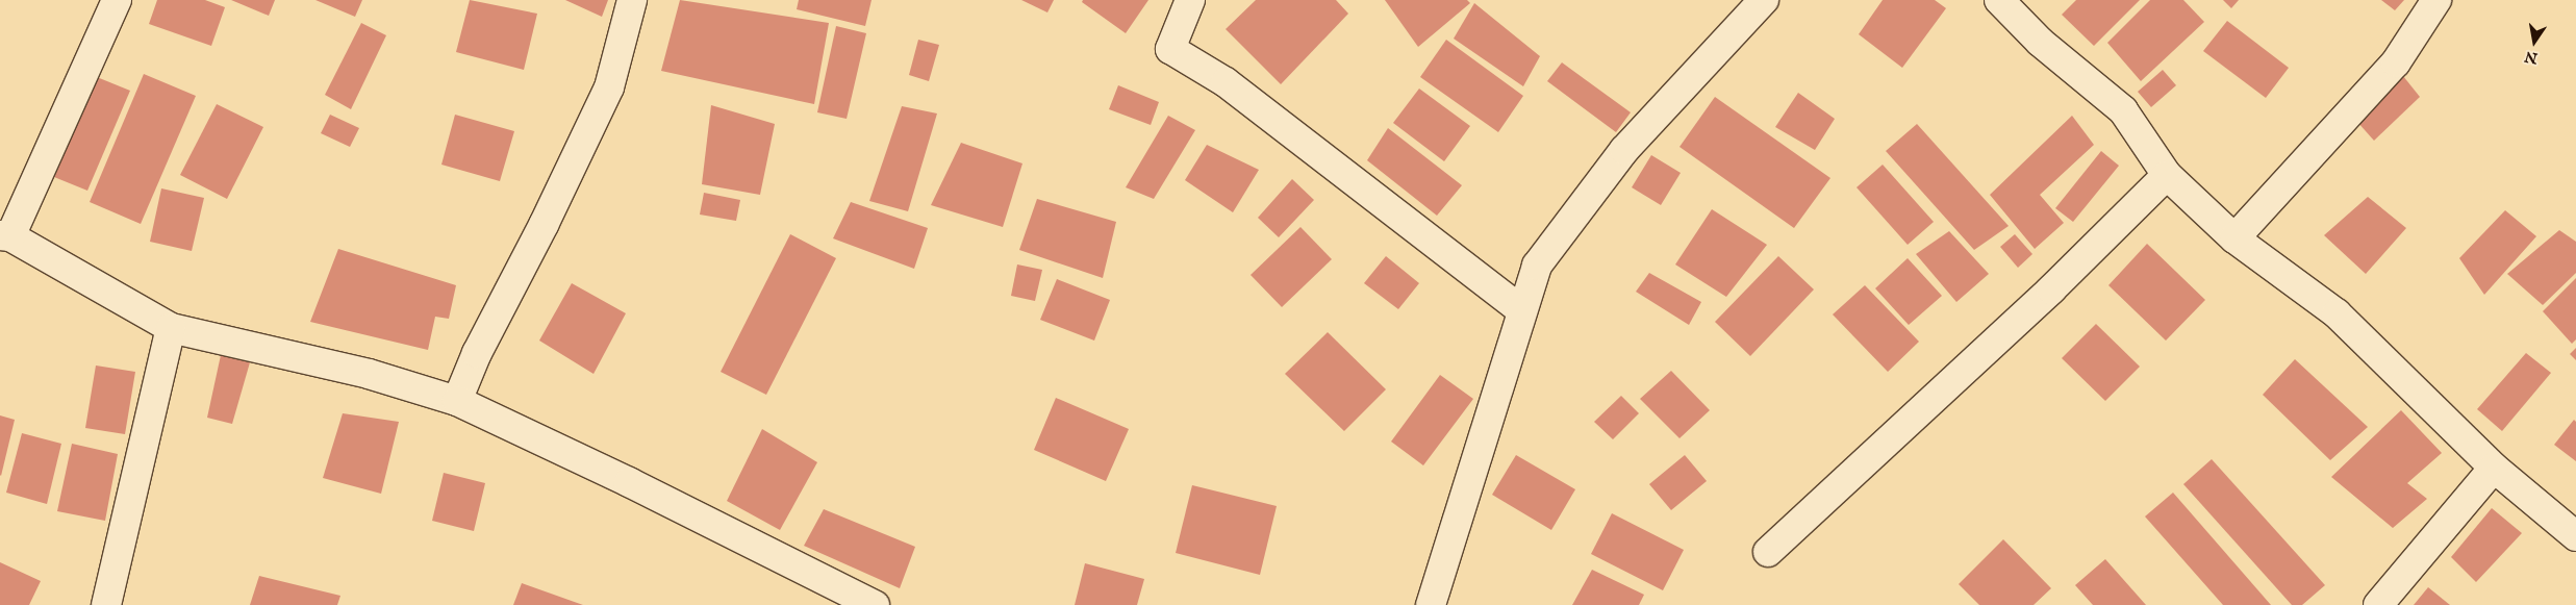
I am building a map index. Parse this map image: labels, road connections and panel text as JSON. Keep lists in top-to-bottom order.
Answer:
{
  "north": "bottom"
}
